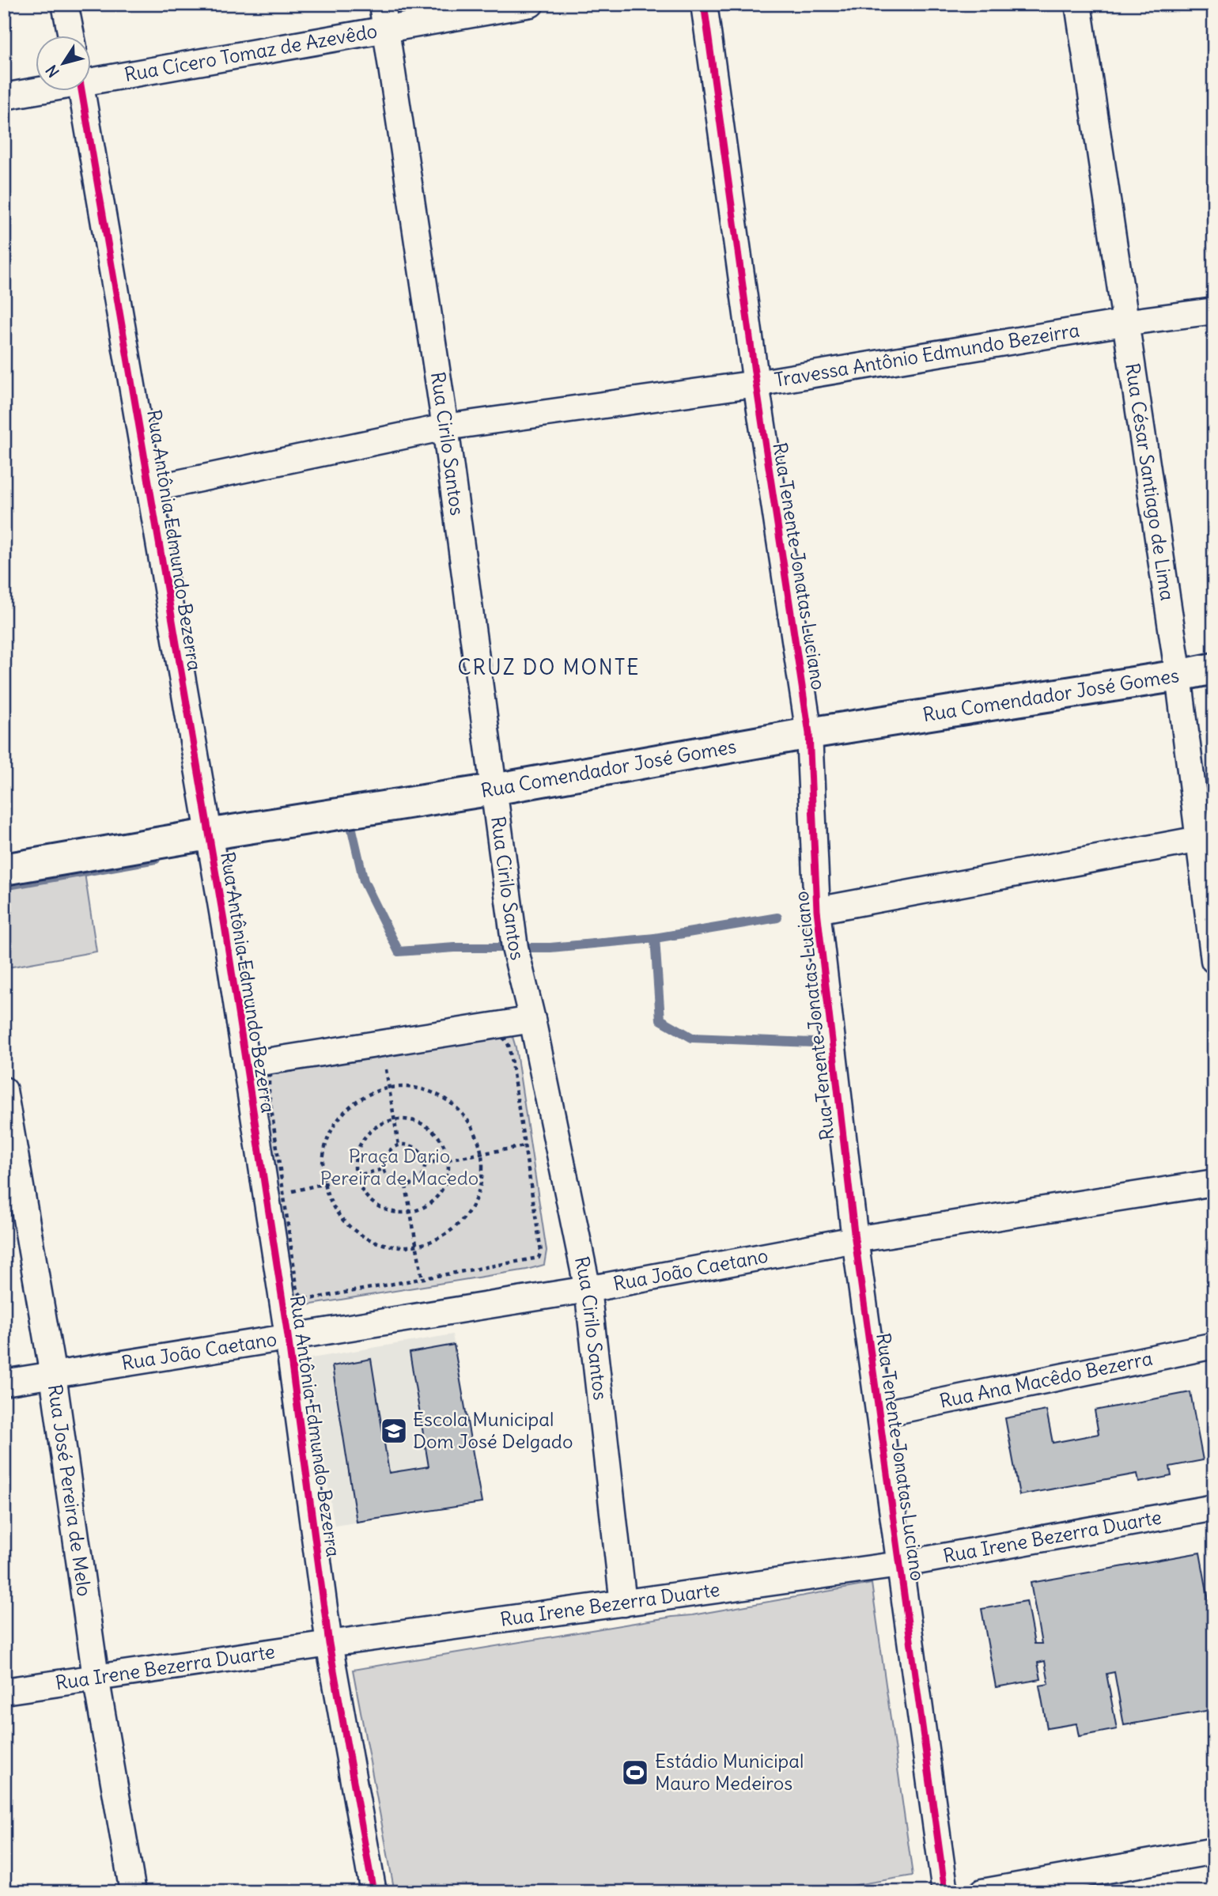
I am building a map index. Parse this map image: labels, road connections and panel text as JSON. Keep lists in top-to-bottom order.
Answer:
{
  "streets": {
    "street": [
      "Rua Cícero Tomaz de Azevêdo",
      "Travessa Antônio Edmundo Bezeirra",
      "Rua Cirilo Santos",
      "Rua César Santiago de Lima",
      "Rua Antônia Edmundo Bezerra",
      "Rua Tenente Jonatas Luciano",
      "Rua Comendador José Gomes",
      "Rua João Caetano",
      "Rua Ana Macêdo Bezerra",
      "Rua José Pereira de Melo",
      "Rua Irene Bezerra Duarte"
    ]
  },
  "crossings": [
    ["Rua Cícero Tomaz de Azevêdo", "Rua Cirilo Santos"],
    ["Travessa Antônio Edmundo Bezeirra", "Rua Cirilo Santos"],
    ["Travessa Antônio Edmundo Bezeirra", "Rua César Santiago de Lima"],
    ["Travessa Antônio Edmundo Bezeirra", "Rua Antônia Edmundo Bezerra"],
    ["Travessa Antônio Edmundo Bezeirra", "Rua Tenente Jonatas Luciano"],
    ["Rua Cirilo Santos", "Rua Comendador José Gomes"],
    ["Rua Cirilo Santos", "Rua João Caetano"],
    ["Rua Cirilo Santos", "Rua Irene Bezerra Duarte"],
    ["Rua César Santiago de Lima", "Rua Comendador José Gomes"],
    ["Rua Antônia Edmundo Bezerra", "Rua Comendador José Gomes"],
    ["Rua Antônia Edmundo Bezerra", "Rua João Caetano"],
    ["Rua Antônia Edmundo Bezerra", "Rua Irene Bezerra Duarte"],
    ["Rua Tenente Jonatas Luciano", "Rua Comendador José Gomes"],
    ["Rua Tenente Jonatas Luciano", "Rua João Caetano"],
    ["Rua Tenente Jonatas Luciano", "Rua Ana Macêdo Bezerra"],
    ["Rua Tenente Jonatas Luciano", "Rua Irene Bezerra Duarte"],
    ["Rua João Caetano", "Rua José Pereira de Melo"],
    ["Rua José Pereira de Melo", "Rua Irene Bezerra Duarte"]
  ],
  "districts": ["CRUZ DO MONTE"],
  "parks": ["Praça Dario Pereira de Macedo"],
  "places": {
    "school or university": ["Escola Municipal Dom José Delgado"],
    "sports": ["Estádio Municipal Mauro Medeiros"]
  },
  "north": "bottom left"
}
